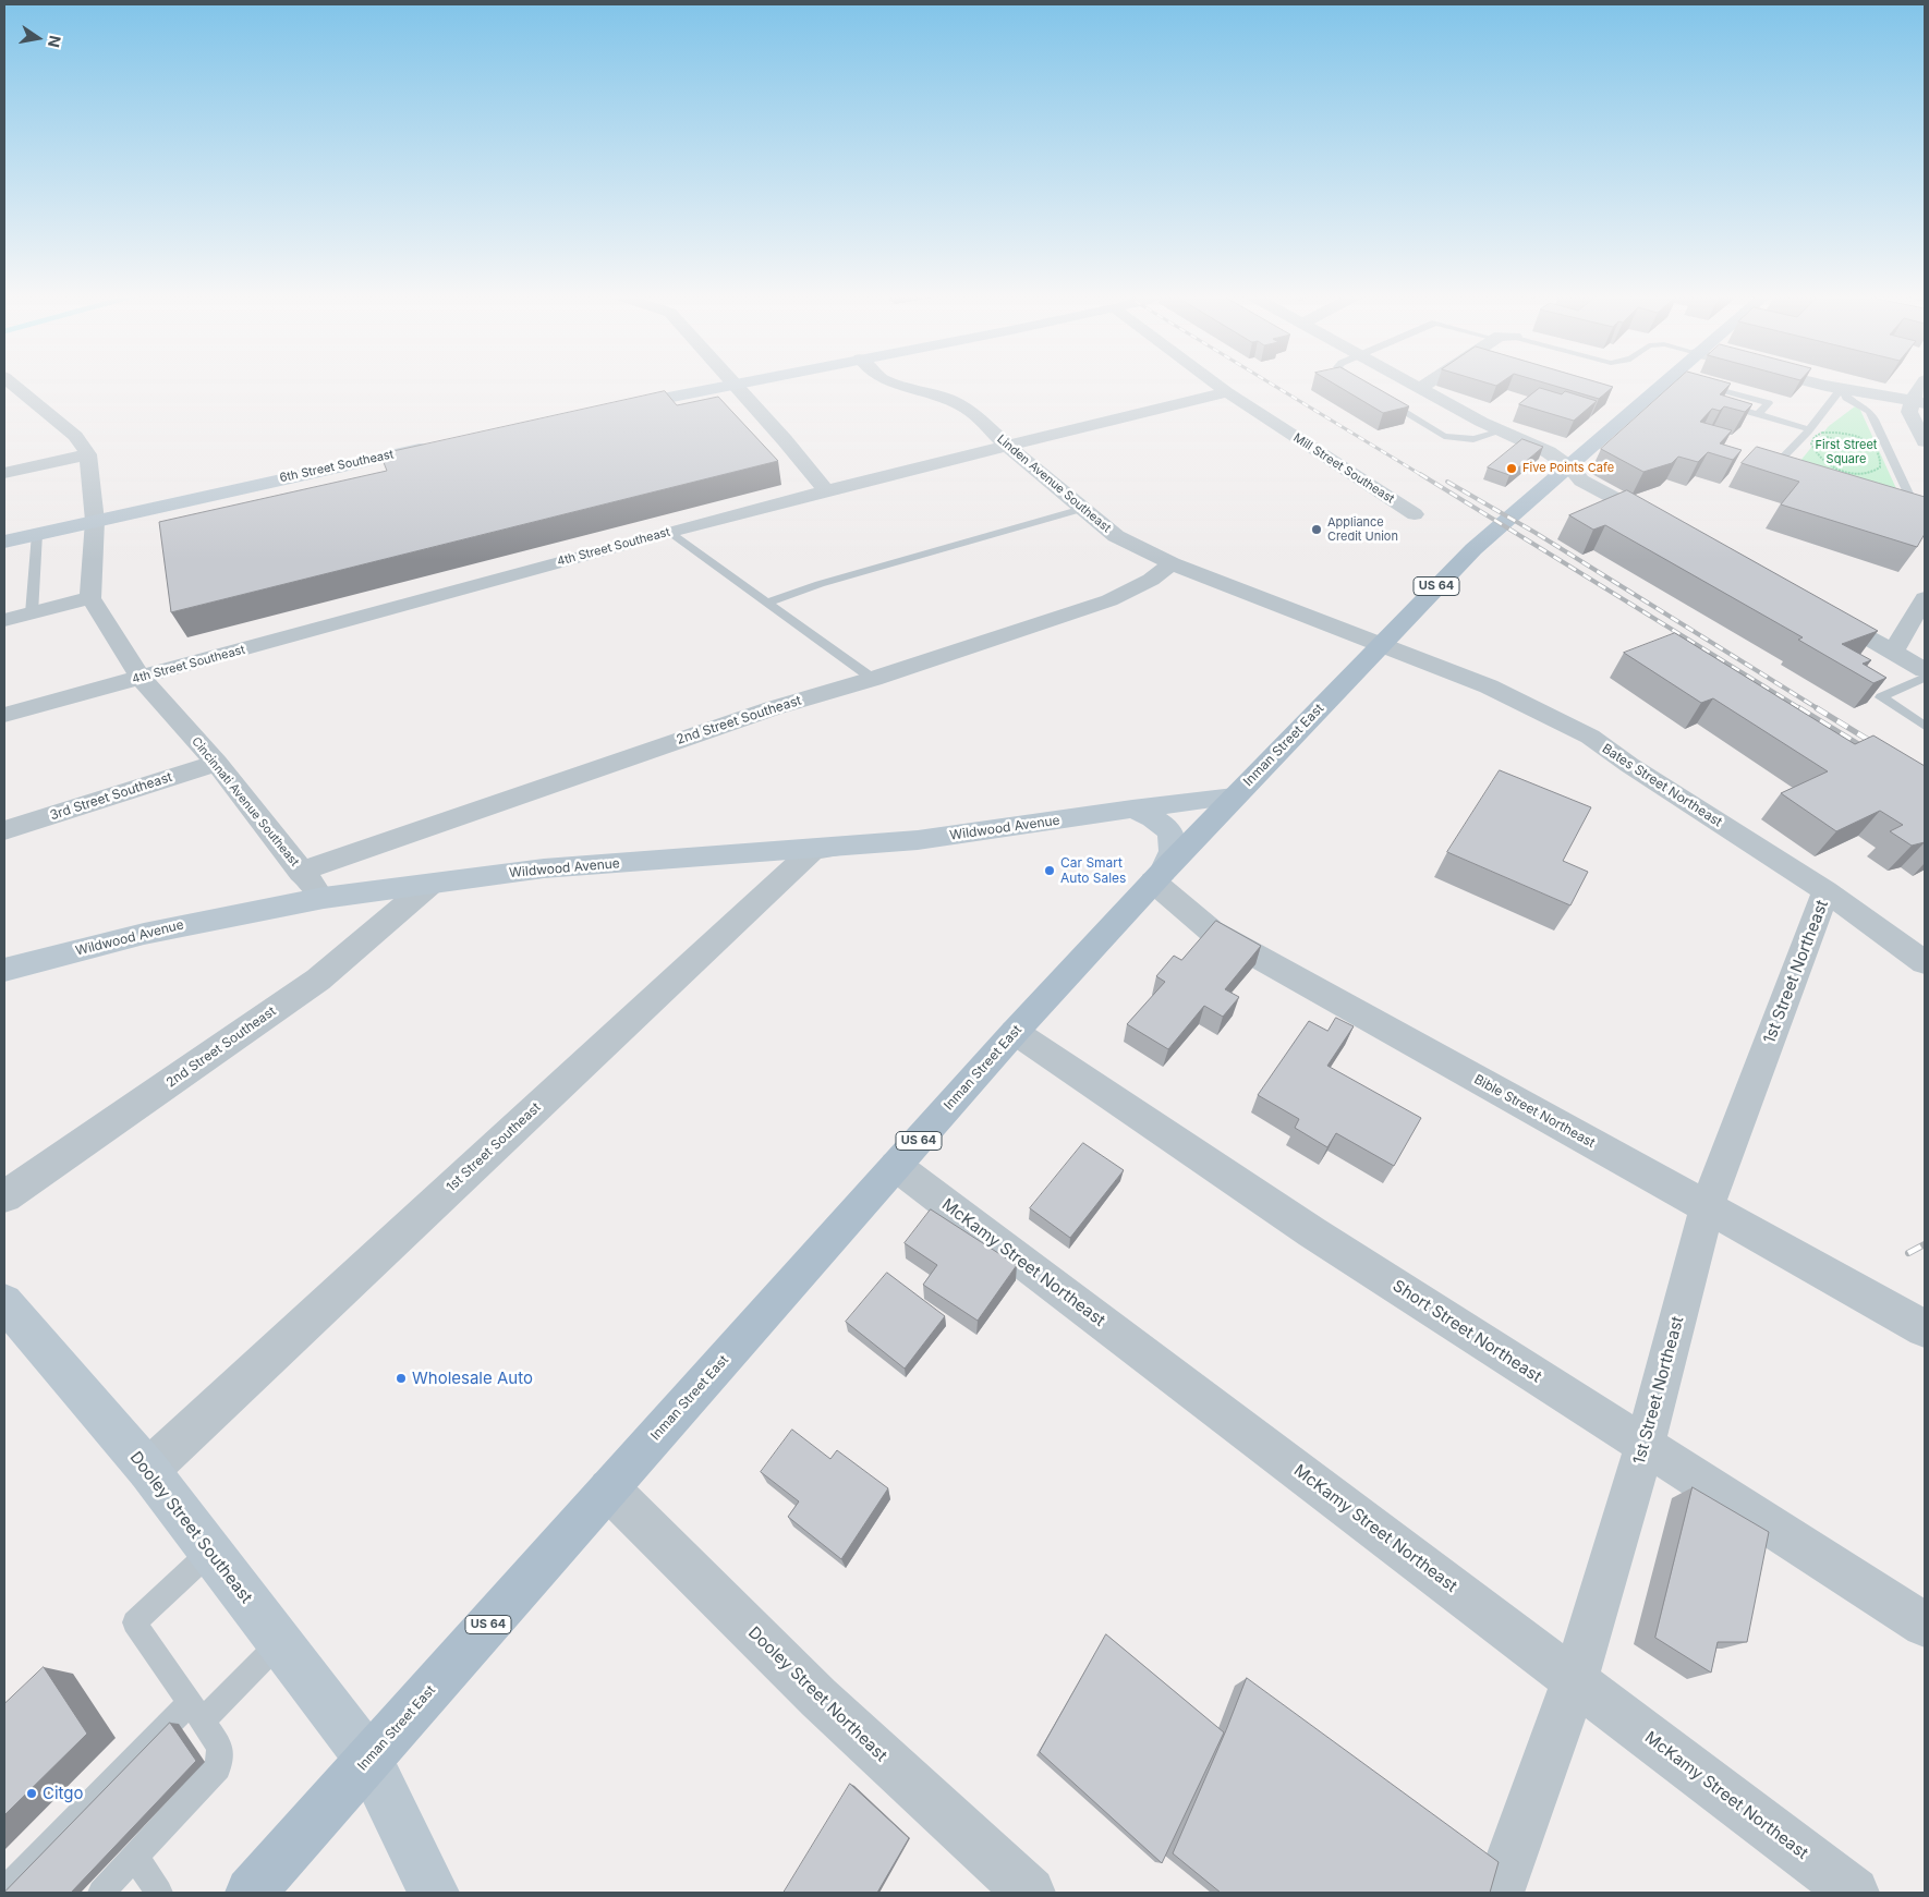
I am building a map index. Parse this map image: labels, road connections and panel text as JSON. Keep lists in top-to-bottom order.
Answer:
{
  "streets": {
    "main road": ["US 64", "Inman Street East"],
    "street": [
      "6th Street Southeast",
      "Mill Street Southeast",
      "Linden Avenue Southeast",
      "4th Street Southeast",
      "2nd Street Southeast",
      "Bates Street Northeast",
      "3rd Street Southeast",
      "Cincinnati Avenue Southeast",
      "Wildwood Avenue",
      "1st Street Northeast",
      "Bible Street Northeast",
      "1st Street Southeast",
      "McKamy Street Northeast",
      "Short Street Northeast",
      "Dooley Street Southeast",
      "Dooley Street Northeast"
    ]
  },
  "crossings": [
    ["Mill Street Southeast", "4th Street Southeast"],
    ["Linden Avenue Southeast", "4th Street Southeast"],
    ["Linden Avenue Southeast", "2nd Street Southeast"],
    ["Linden Avenue Southeast", "Inman Street East"],
    ["Linden Avenue Southeast", "Bates Street Northeast"],
    ["4th Street Southeast", "Cincinnati Avenue Southeast"],
    ["2nd Street Southeast", "Cincinnati Avenue Southeast"],
    ["2nd Street Southeast", "Wildwood Avenue"],
    ["Inman Street East", "Bates Street Northeast"],
    ["Inman Street East", "Wildwood Avenue"],
    ["Inman Street East", "Bible Street Northeast"],
    ["Inman Street East", "McKamy Street Northeast"],
    ["Inman Street East", "Short Street Northeast"],
    ["Inman Street East", "Dooley Street Southeast"],
    ["Inman Street East", "Dooley Street Northeast"],
    ["Bates Street Northeast", "1st Street Northeast"],
    ["3rd Street Southeast", "Cincinnati Avenue Southeast"],
    ["Cincinnati Avenue Southeast", "Wildwood Avenue"],
    ["Wildwood Avenue", "1st Street Southeast"],
    ["1st Street Northeast", "Bible Street Northeast"],
    ["1st Street Northeast", "McKamy Street Northeast"],
    ["1st Street Northeast", "Short Street Northeast"],
    ["1st Street Southeast", "Dooley Street Southeast"]
  ],
  "parks": ["First Street Square"],
  "places": [
    "Five Points Cafe",
    "Appliance Credit Union",
    "Car Smart Auto Sales",
    "Wholesale Auto",
    "Citgo"
  ],
  "north": "right"
}
